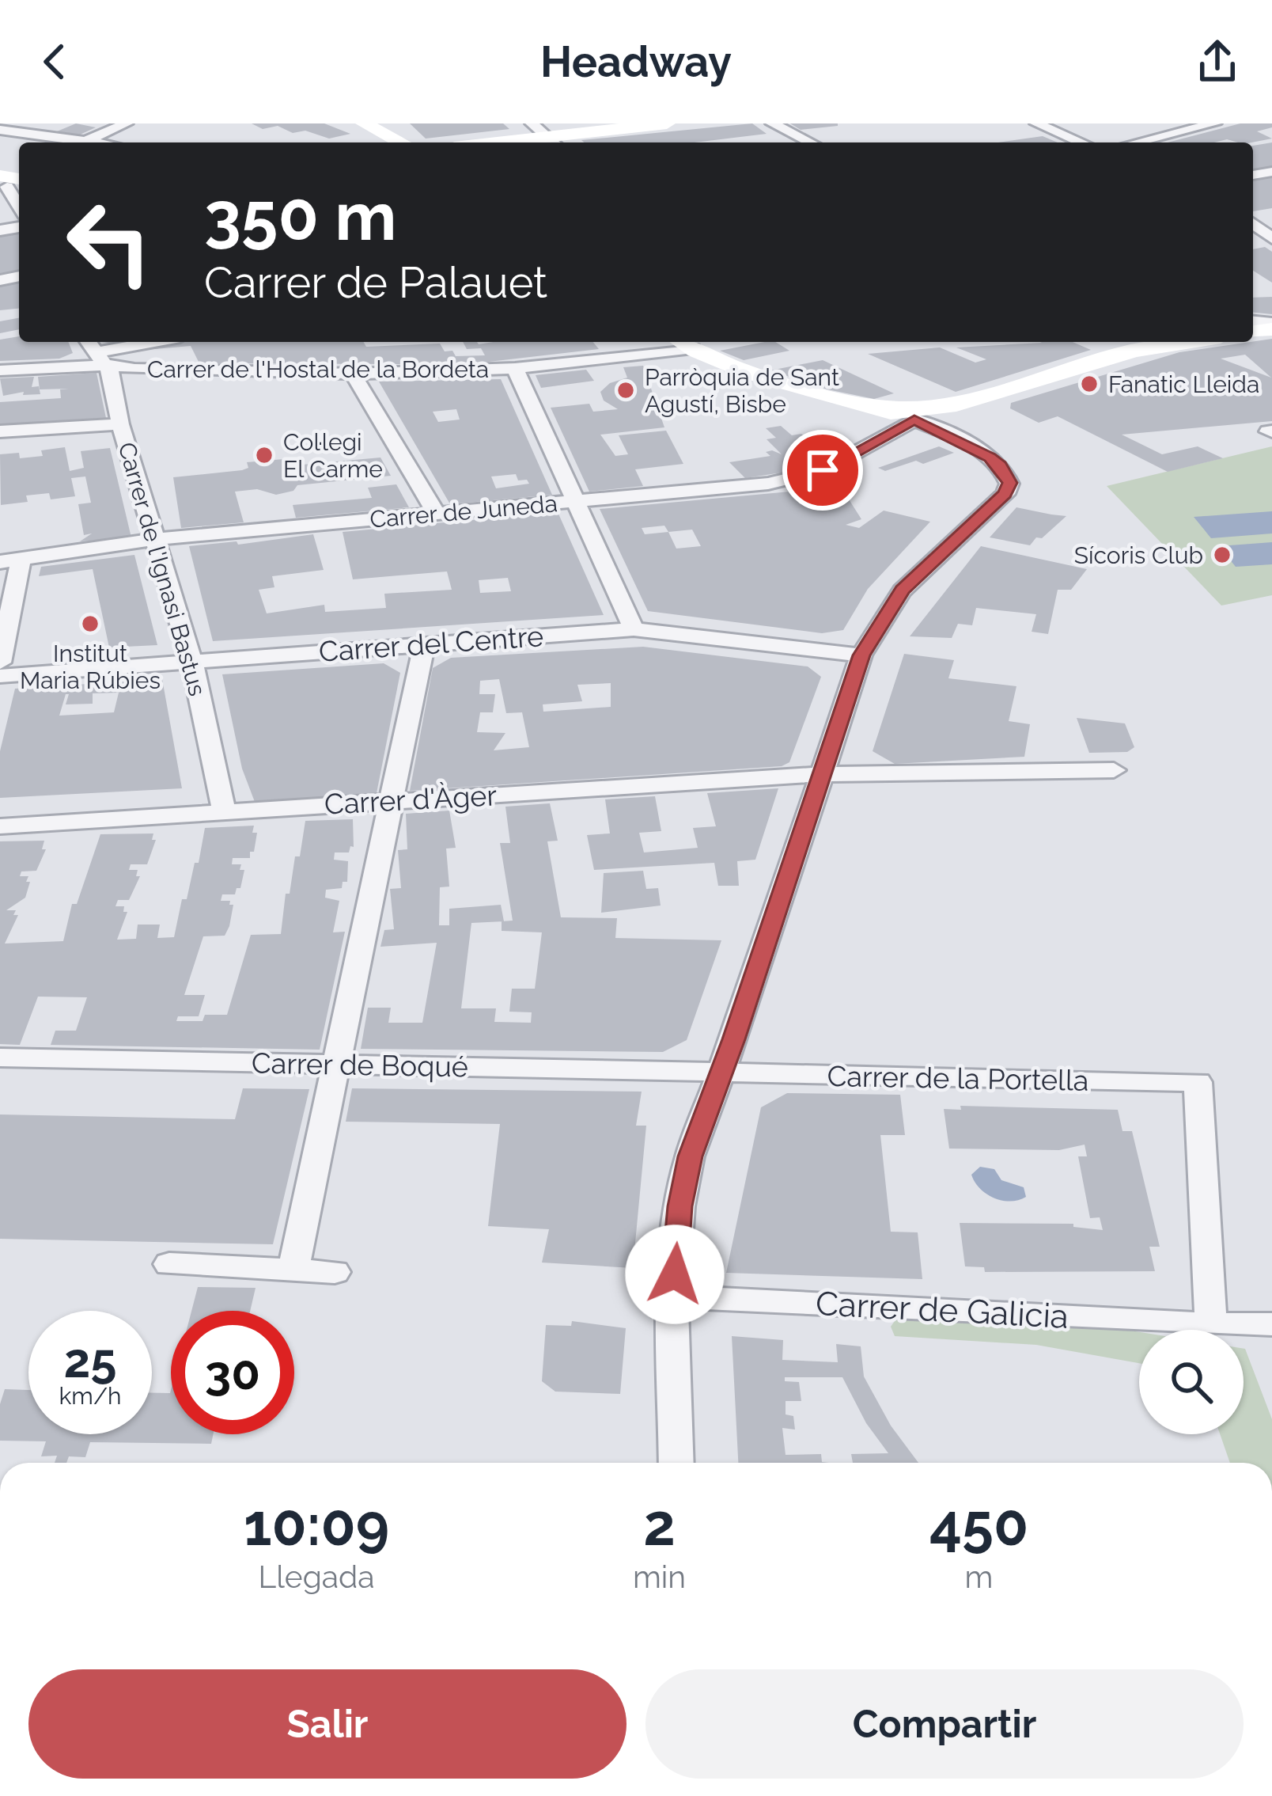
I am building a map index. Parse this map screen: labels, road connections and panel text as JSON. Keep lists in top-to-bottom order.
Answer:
{
  "streets": {
    "street": [
      "Carrer de l'Hostal de la Bordeta",
      "Carrer de Juneda",
      "Carrer de l'Ignasi Bastus",
      "Carrer del Centre",
      "Carrer d'Àger",
      "Carrer de Boqué",
      "Carrer de la Portella",
      "Carrer de Galicia"
    ]
  },
  "crossings": [
    ["Carrer de l'Hostal de la Bordeta", "Carrer de l'Ignasi Bastus"],
    ["Carrer de Juneda", "Carrer de l'Ignasi Bastus"],
    ["Carrer de l'Ignasi Bastus", "Carrer del Centre"],
    ["Carrer de l'Ignasi Bastus", "Carrer d'Àger"],
    ["Carrer de Boqué", "Carrer de la Portella"],
    ["Carrer de la Portella", "Carrer de Galicia"]
  ],
  "places": [
    "Fanatic Lleida",
    "Parròquia de Sant Agustí, Bisbe",
    "Col·legi El Carme",
    "Sícoris Club",
    "Institut Maria Rúbies"
  ],
  "page": {
    "header": "Headway",
    "turn": ["350 m", "Carrer de Palauet"],
    "speed": "25 km/h",
    "limit": "30",
    "eta": [
      "10:09",
      "Llegada",
      "2",
      "min",
      "450",
      "m"
    ],
    "buttons": ["Salir", "Compartir"]
  }
}
